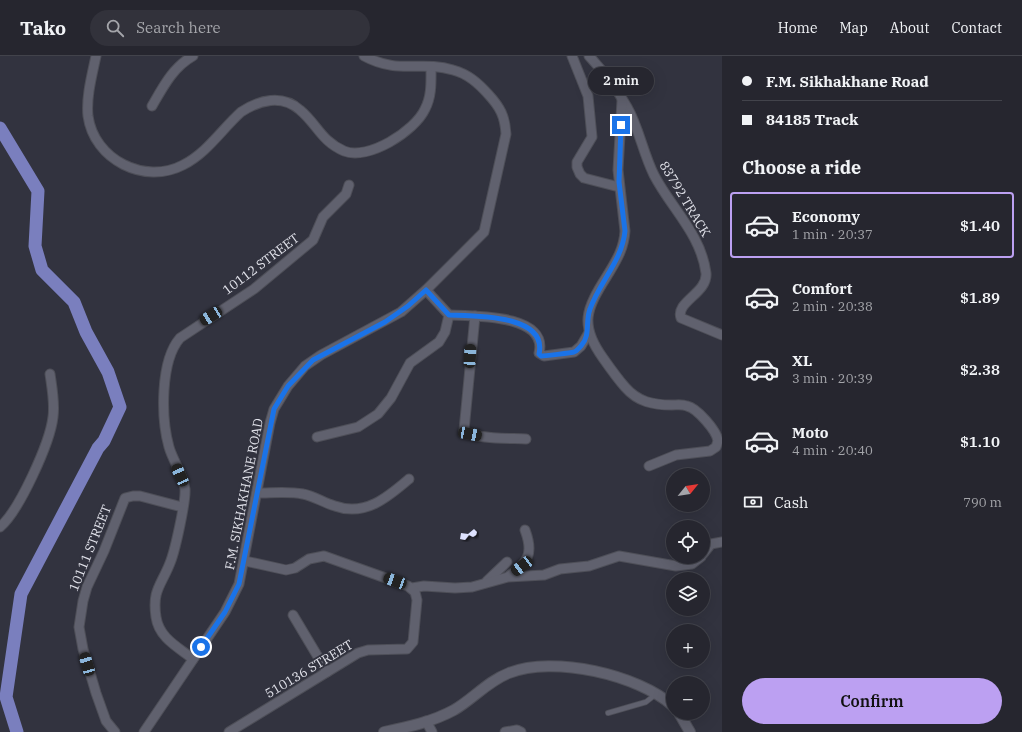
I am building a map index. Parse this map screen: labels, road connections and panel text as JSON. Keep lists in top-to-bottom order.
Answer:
{
  "streets": {
    "street": [
      "83792 TRACK",
      "10112 STREET",
      "F.M. SIKHAKHANE ROAD",
      "10111 STREET",
      "510136 STREET"
    ]
  },
  "crossings": [
    ["10112 STREET", "F.M. SIKHAKHANE ROAD"],
    ["10112 STREET", "10111 STREET"]
  ],
  "north": "top right",
  "page": {
    "header": "Tako",
    "search": "Search here",
    "nav": [
      "Home",
      "Map",
      "About",
      "Contact"
    ],
    "banner": ["F.M. Sikhakhane Road", "84185 Track"],
    "bubble": "2 min",
    "heading": "Choose a ride",
    "list": [
      {
        "name": "Economy",
        "note": "1 min · 20:37",
        "value": "$1.40"
      },
      {
        "name": "Comfort",
        "note": "2 min · 20:38",
        "value": "$1.89"
      },
      {
        "name": "XL",
        "note": "3 min · 20:39",
        "value": "$2.38"
      },
      {
        "name": "Moto",
        "note": "4 min · 20:40",
        "value": "$1.10"
      }
    ],
    "map_buttons": ["+", "−"],
    "pay": ["Cash", "790 m"],
    "buttons": "Confirm"
  }
}
